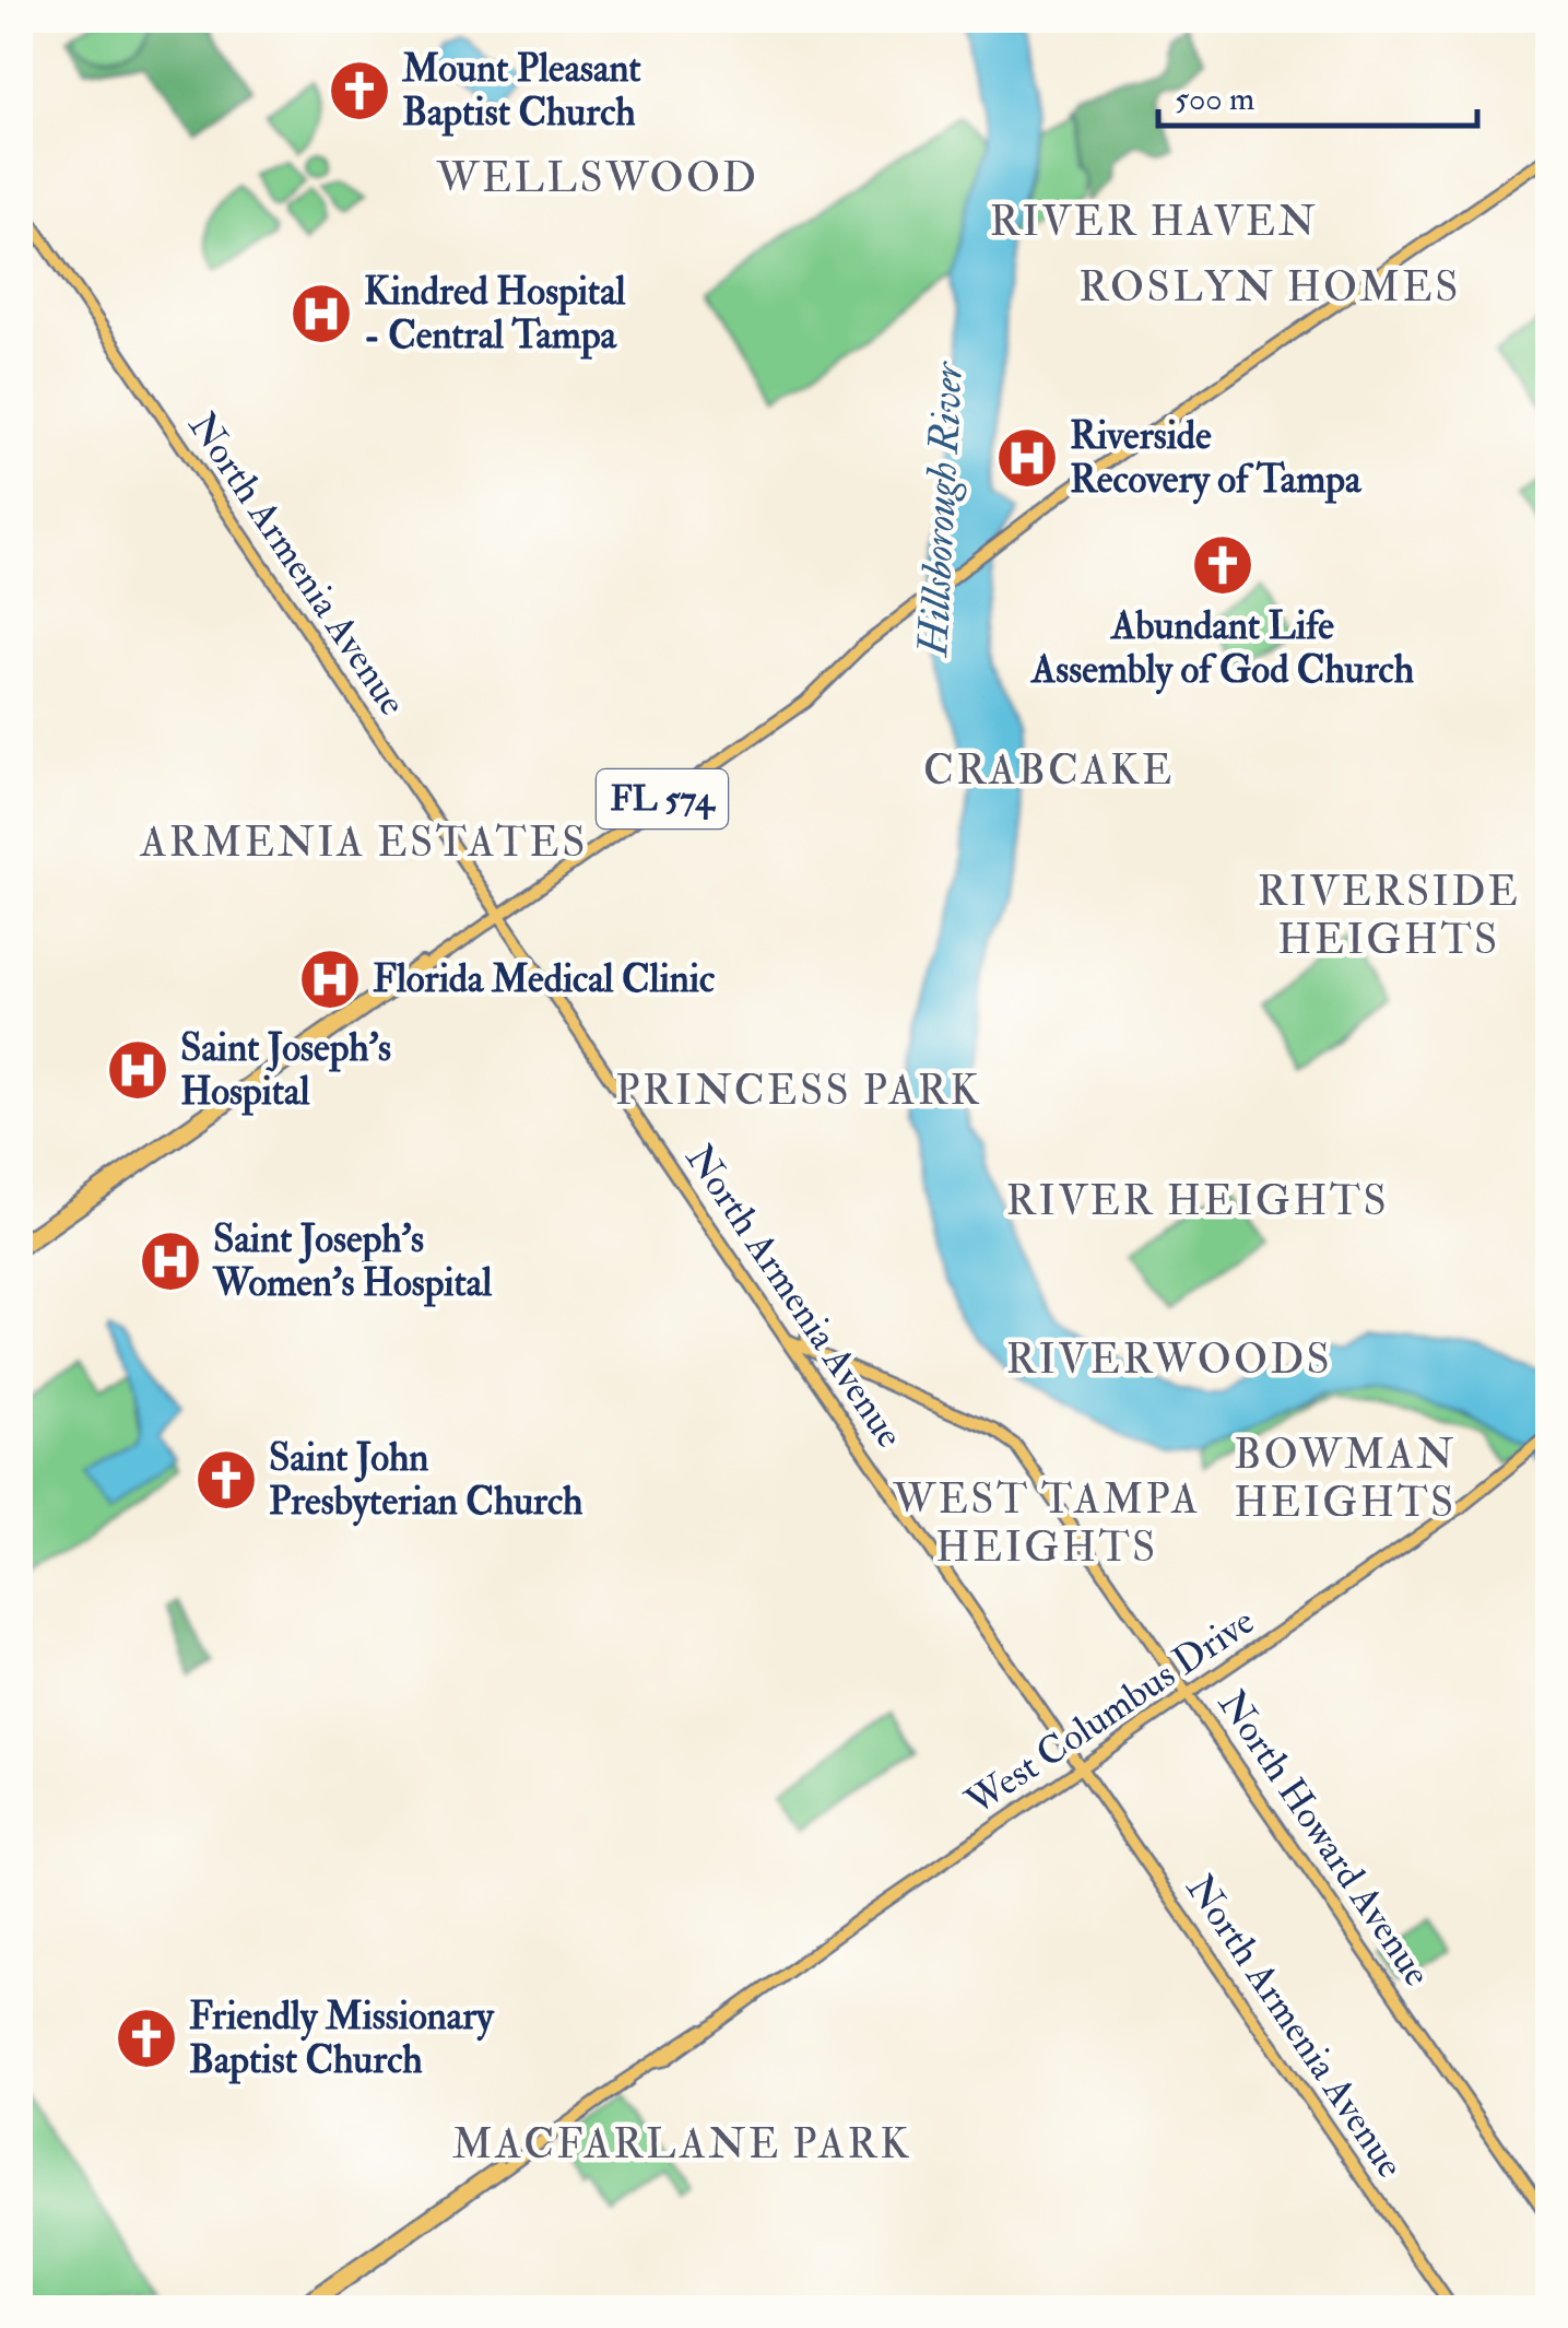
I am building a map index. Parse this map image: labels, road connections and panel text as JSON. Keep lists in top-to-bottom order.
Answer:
{
  "streets": {
    "main road": [
      "North Armenia Avenue",
      "FL 574",
      "West Columbus Drive",
      "North Howard Avenue"
    ]
  },
  "crossings": [
    ["North Armenia Avenue", "FL 574"],
    ["North Armenia Avenue", "West Columbus Drive"],
    ["West Columbus Drive", "North Howard Avenue"]
  ],
  "districts": [
    "WELLSWOOD",
    "RIVER HAVEN",
    "ROSLYN HOMES",
    "CRABCAKE",
    "ARMENIA ESTATES",
    "RIVERSIDE HEIGHTS",
    "PRINCESS PARK",
    "RIVER HEIGHTS",
    "RIVERWOODS",
    "BOWMAN HEIGHTS",
    "WEST TAMPA HEIGHTS",
    "MACFARLANE PARK"
  ],
  "water": ["Hillsborough River"],
  "places": {
    "church": [
      "Mount Pleasant Baptist Church",
      "Abundant Life Assembly of God Church",
      "Saint John Presbyterian Church",
      "Friendly Missionary Baptist Church"
    ],
    "hospital": [
      "Kindred Hospital - Central Tampa",
      "Riverside Recovery of Tampa",
      "Florida Medical Clinic",
      "Saint Joseph's Hospital",
      "Saint Joseph's Women's Hospital"
    ]
  },
  "scale_bar": "500 m"
}
